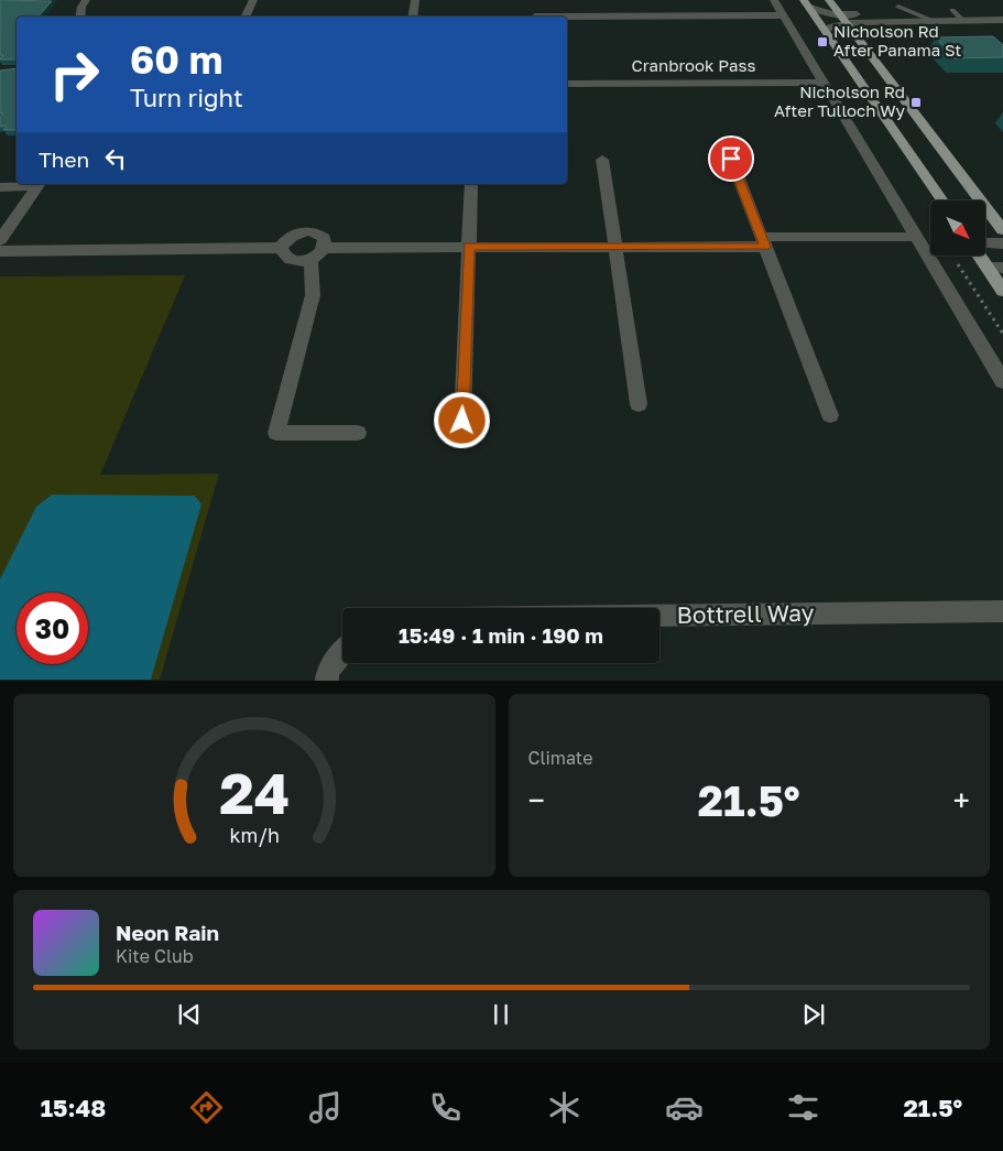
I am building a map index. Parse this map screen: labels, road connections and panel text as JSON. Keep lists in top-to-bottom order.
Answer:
{
  "streets": {
    "street": ["Cranbrook Pass", "Bottrell Way"]
  },
  "places": {
    "transit": ["Nicholson Rd After Panama St", "Nicholson Rd After Tulloch Wy"]
  },
  "north": "bottom right",
  "page": {
    "turn": ["60 m", "Turn right"],
    "then": "Then",
    "limit": "30",
    "trip": "15:49 · 1 min · 190 m",
    "tile": "Climate",
    "heat": ["−", "21.5°", "+"],
    "song": ["Neon Rain", "Kite Club"],
    "tabs": ["15:48", "21.5°"],
    "gauge": ["24", "km/h"]
  }
}
